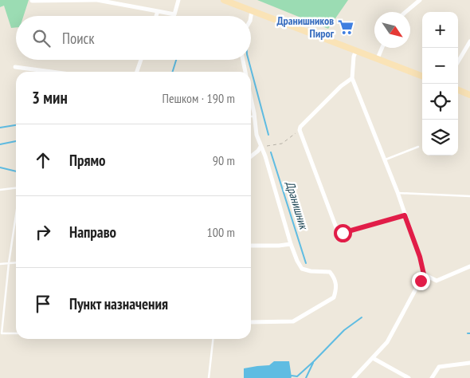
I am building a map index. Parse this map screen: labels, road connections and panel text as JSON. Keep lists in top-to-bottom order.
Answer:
{
  "water": ["Дранишник"],
  "places": {
    "supermarket": ["Дранишников Пирог"]
  },
  "north": "bottom right",
  "page": {
    "map_buttons": ["+", "−"],
    "search": "Поиск",
    "heading": ["3 мин", "Пешком · 190 m"],
    "list": [
      ["Прямо", "90 m"],
      ["Направо", "100 m"],
      "Пункт назначения"
    ]
  }
}
